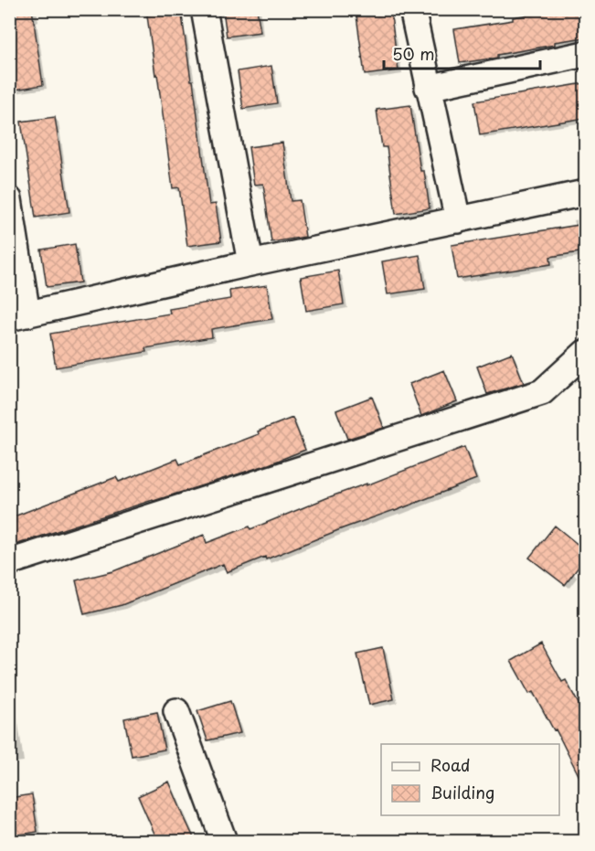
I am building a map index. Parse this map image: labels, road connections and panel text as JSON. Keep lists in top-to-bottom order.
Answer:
{
  "legend": ["Road", "Building"],
  "scale_bar": "50 m"
}
